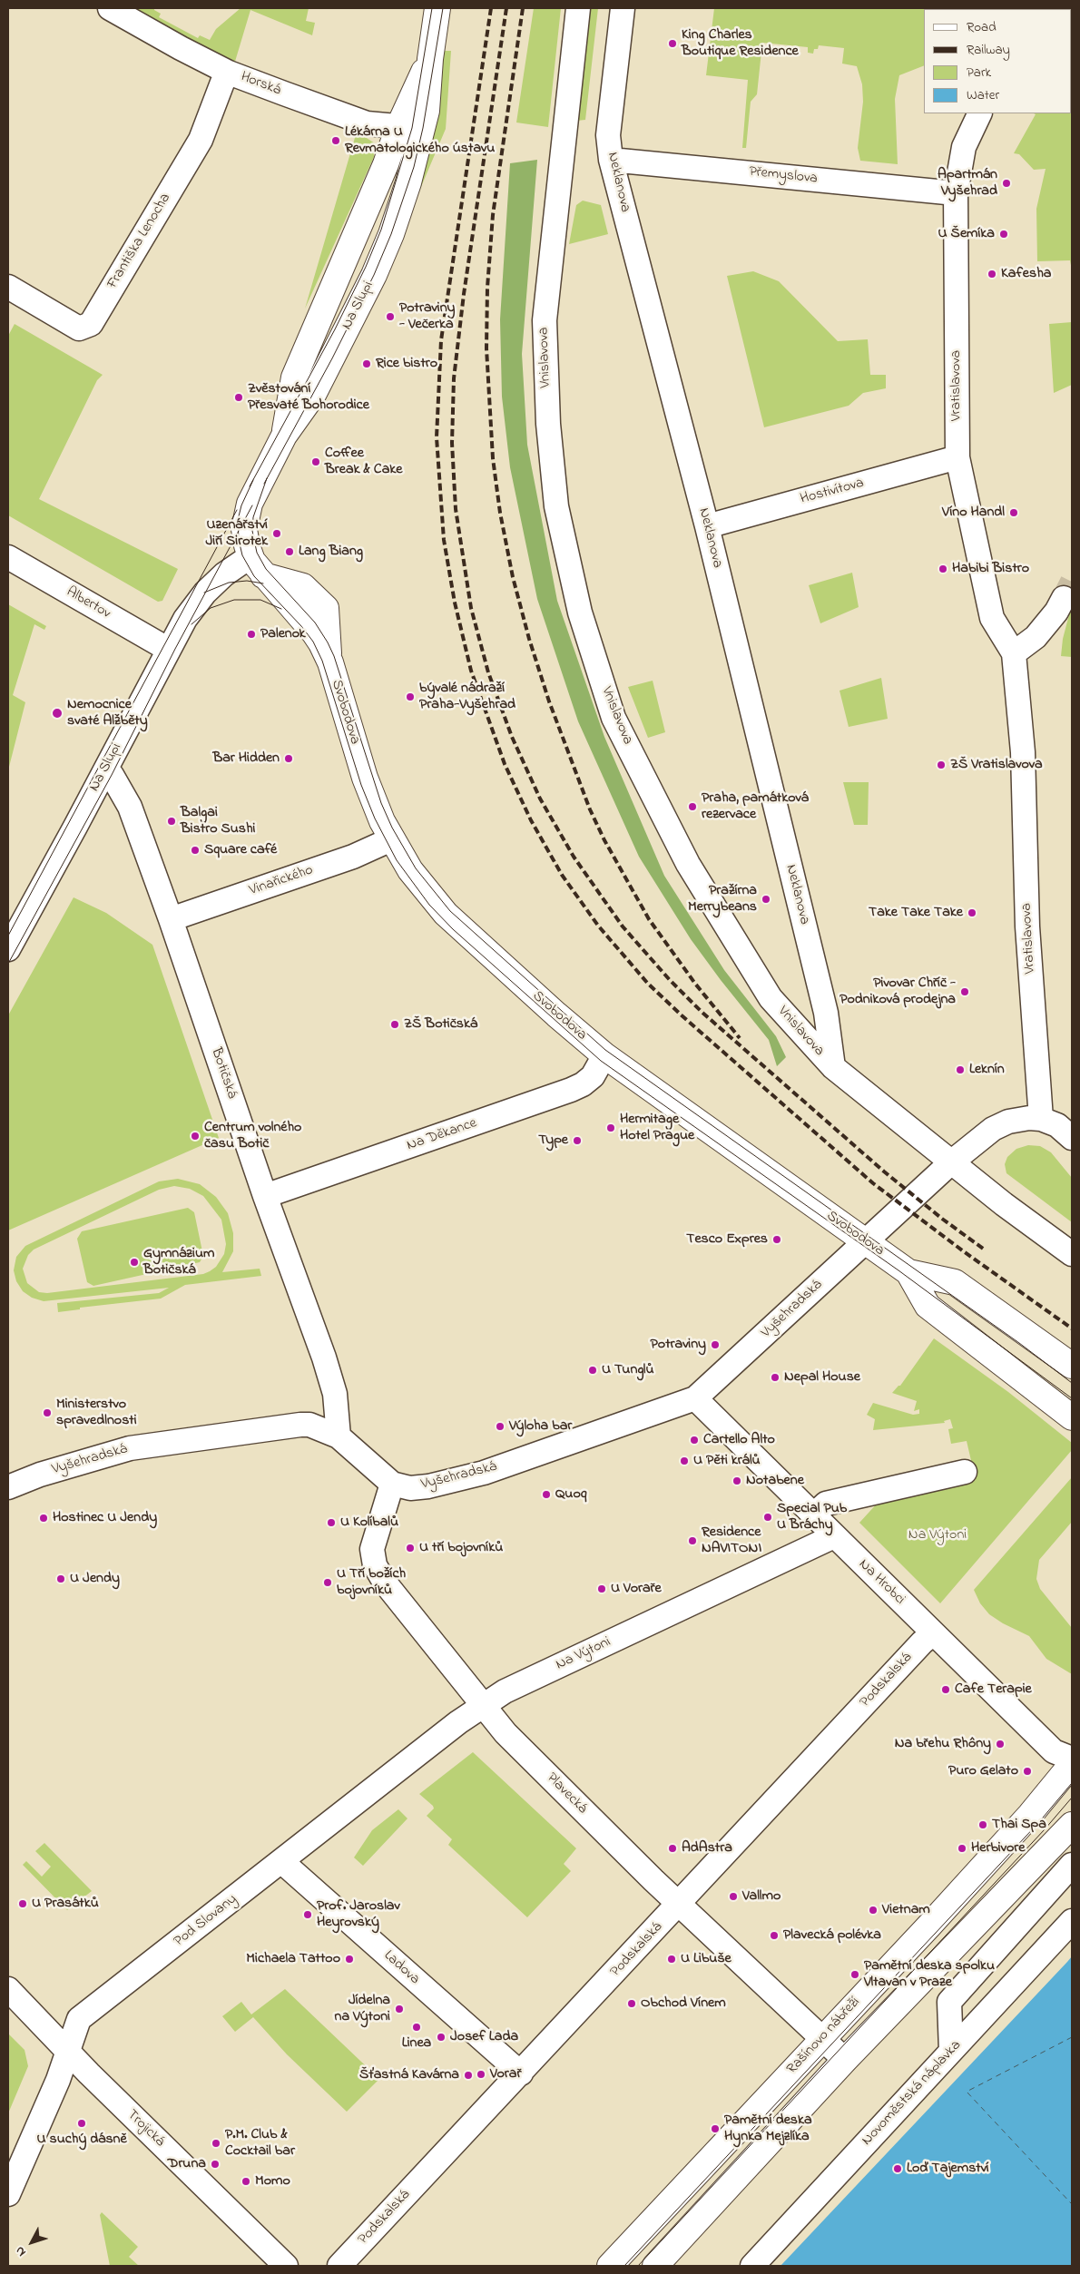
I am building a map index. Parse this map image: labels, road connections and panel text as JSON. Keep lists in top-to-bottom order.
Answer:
{
  "streets": {
    "main road": ["Na Slupi", "Svobodova", "Rašínovo nábřeží"],
    "street": [
      "Horská",
      "Přemyslova",
      "Neklanova",
      "Františka Lenocha",
      "Vnislavova",
      "Vratislavova",
      "Hostivítova",
      "Albertov",
      "Vinařického",
      "Botičská",
      "Na Děkance",
      "Vyšehradská",
      "Na Hrobci",
      "Na Výtoni",
      "Podskalská",
      "Plavecká",
      "Pod Slovany",
      "Ladova",
      "Novoměstská náplavka",
      "Trojická"
    ]
  },
  "crossings": [
    ["Horská", "Františka Lenocha"],
    ["Horská", "Na Slupi"],
    ["Přemyslova", "Neklanova"],
    ["Přemyslova", "Vratislavova"],
    ["Neklanova", "Vnislavova"],
    ["Neklanova", "Hostivítova"],
    ["Na Slupi", "Albertov"],
    ["Na Slupi", "Svobodova"],
    ["Na Slupi", "Botičská"],
    ["Vnislavova", "Vyšehradská"],
    ["Vratislavova", "Hostivítova"],
    ["Svobodova", "Vinařického"],
    ["Svobodova", "Na Děkance"],
    ["Svobodova", "Vyšehradská"],
    ["Vinařického", "Botičská"],
    ["Botičská", "Na Děkance"],
    ["Botičská", "Vyšehradská"],
    ["Vyšehradská", "Na Hrobci"],
    ["Vyšehradská", "Plavecká"],
    ["Na Hrobci", "Na Výtoni"],
    ["Na Hrobci", "Podskalská"],
    ["Na Výtoni", "Plavecká"],
    ["Na Výtoni", "Pod Slovany"],
    ["Podskalská", "Plavecká"],
    ["Podskalská", "Ladova"],
    ["Plavecká", "Pod Slovany"],
    ["Plavecká", "Rašínovo nábřeží"],
    ["Pod Slovany", "Ladova"],
    ["Pod Slovany", "Trojická"]
  ],
  "parks": ["Na Výtoni"],
  "places": [
    "King Charles Boutique Residence",
    "Lékárna U Revmatologického ústavu",
    "Apartmán Vyšehrad",
    "U Šemíka",
    "Kafesha",
    "Potraviny - Večerka",
    "Rice bistro",
    "Zvěstování Přesvaté Bohorodice",
    "Coffee Break & Cake",
    "Víno Handl",
    "Uzenářství Jiří Sirotek",
    "Lang Biang",
    "Habibi Bistro",
    "Palenok",
    "bývalé nádraží Praha-Vyšehrad",
    "Nemocnice svaté Alžběty",
    "Bar Hidden",
    "ZŠ Vratislavova",
    "Praha, památková rezervace",
    "Balgai Bistro Sushi",
    "Square café",
    "Pražírna Merrybeans",
    "Take Take Take",
    "Pivovar Chříč - Podniková prodejna",
    "ZŠ Botičská",
    "Leknín",
    "Hermitage Hotel Prague",
    "Centrum volného času Botič",
    "Type",
    "Tesco Expres",
    "Gymnázium Botičská",
    "Potraviny",
    "U Tunglů",
    "Nepal House",
    "Ministerstvo spravedlnosti",
    "Výloha bar",
    "Cartello Alto",
    "U Pěti králů",
    "Notabene",
    "Quoq",
    "Special Pub U Bráchy",
    "Hostinec U Jendy",
    "U Kolíbalů",
    "Residence NAVITONI",
    "U tří bojovníků",
    "U Jendy",
    "U Tří božích bojovníků",
    "U Voraře",
    "Cafe Terapie",
    "Na břehu Rhôny",
    "Puro Gelato",
    "Thai Spa",
    "AdAstra",
    "Herbivore",
    "Vallmo",
    "U Prasátků",
    "Vietnam",
    "Prof. Jaroslav Heyrovský",
    "Plavecká polévka",
    "Michaela Tattoo",
    "U Libuše",
    "Pamětní deska spolku Vltavan v Praze",
    "Obchod Vínem",
    "Jídelna na Výtoni",
    "Linea",
    "Josef Lada",
    "Vorař",
    "Šťastná Kavárna",
    "U suchý dásně",
    "Pamětní deska Hynka Mejzlíka",
    "P.M. Club & Cocktail bar",
    "Druna",
    "Loď Tajemství",
    "Momo"
  ],
  "legend": [
    "Road",
    "Railway",
    "Park",
    "Water"
  ],
  "north": "bottom left"
}
